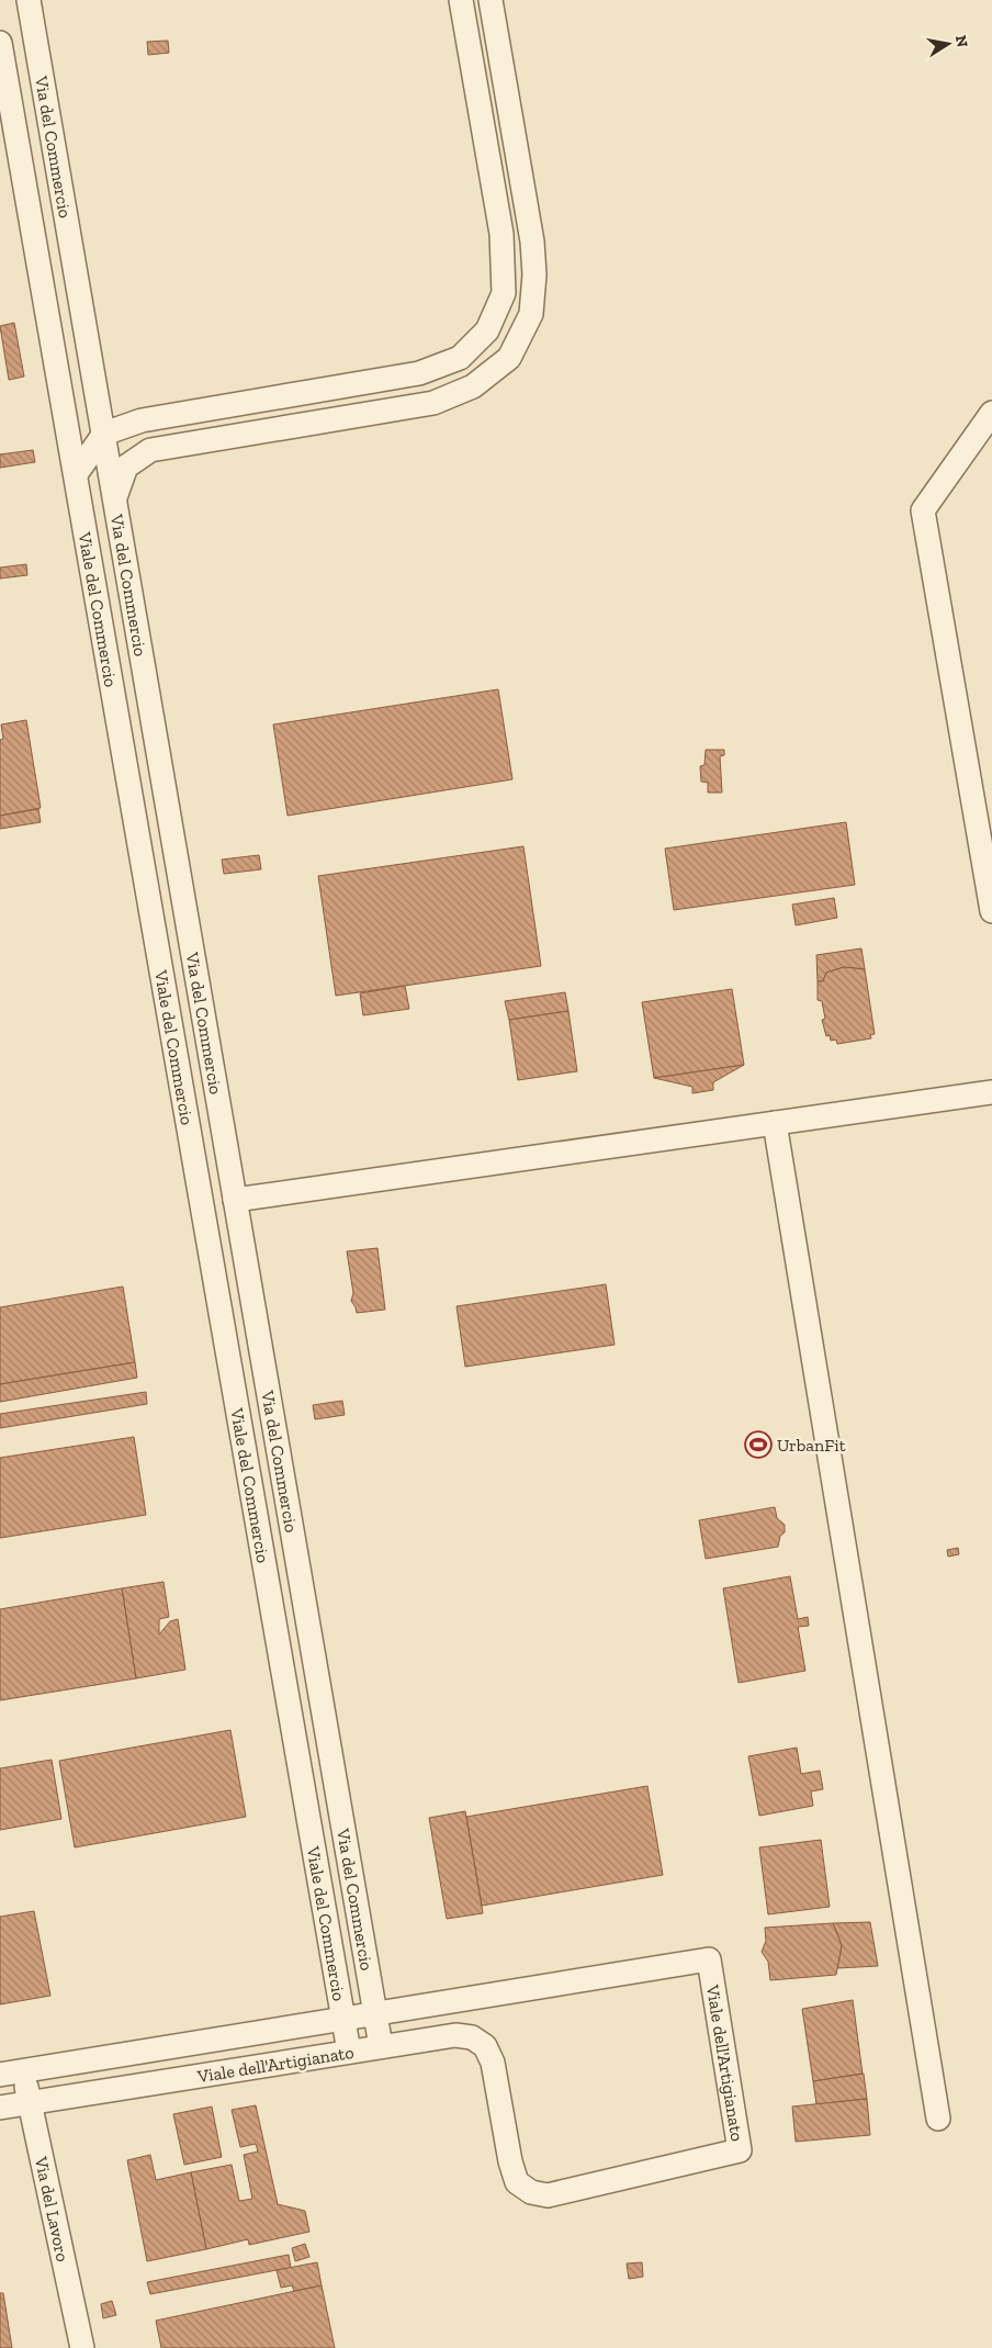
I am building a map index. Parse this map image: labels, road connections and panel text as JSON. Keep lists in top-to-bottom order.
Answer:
{
  "streets": {
    "street": [
      "Via del Commercio",
      "Viale del Commercio",
      "Viale dell'Artigianato",
      "Via del Lavoro"
    ]
  },
  "crossings": [
    ["Via del Commercio", "Viale dell'Artigianato"],
    ["Viale del Commercio", "Viale dell'Artigianato"],
    ["Viale dell'Artigianato", "Via del Lavoro"]
  ],
  "places": {
    "sports": ["UrbanFit"]
  },
  "north": "right"
}
